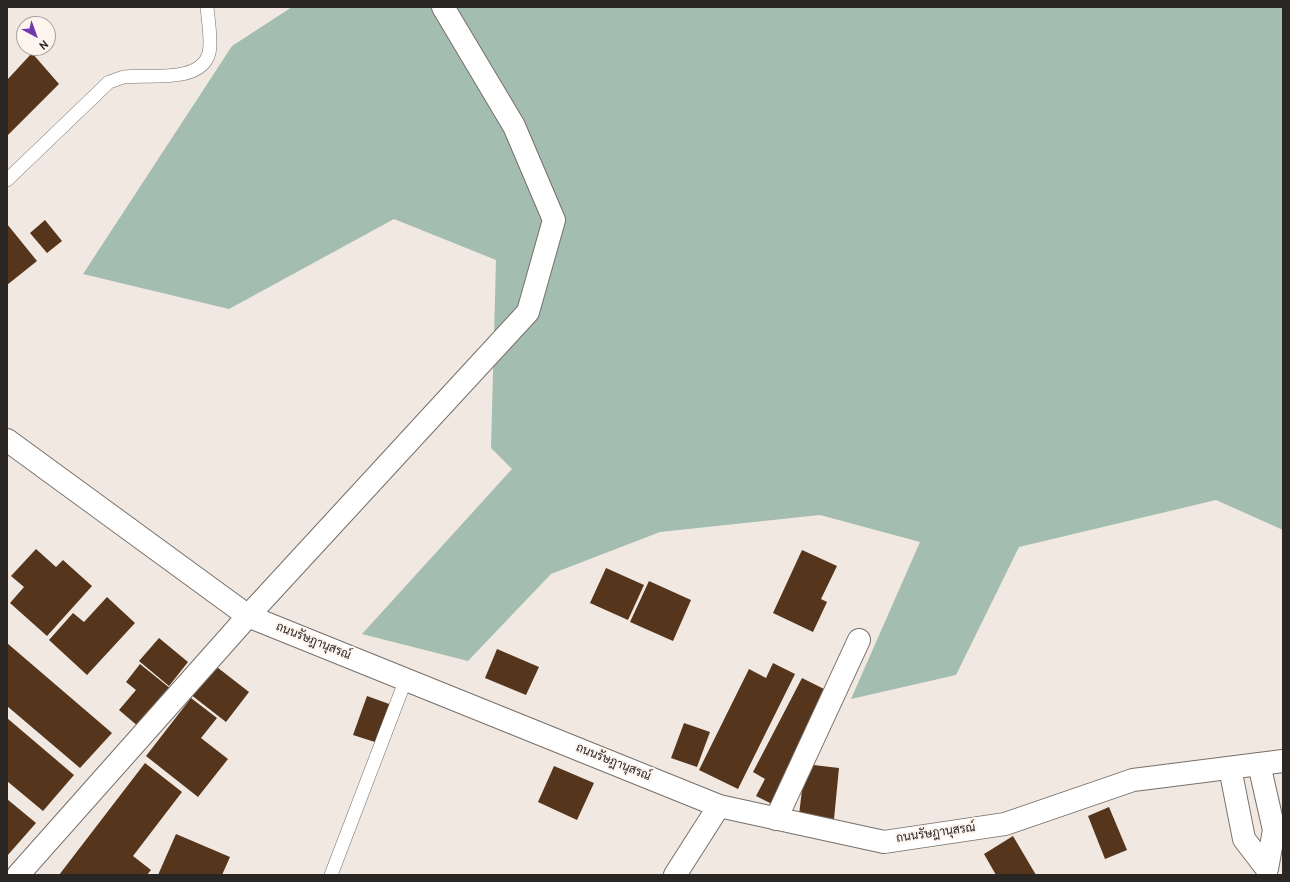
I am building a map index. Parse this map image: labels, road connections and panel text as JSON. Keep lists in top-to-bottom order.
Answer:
{
  "streets": {
    "street": ["ถนนรัษฎานุสรณ์"]
  },
  "north": "bottom right"
}
